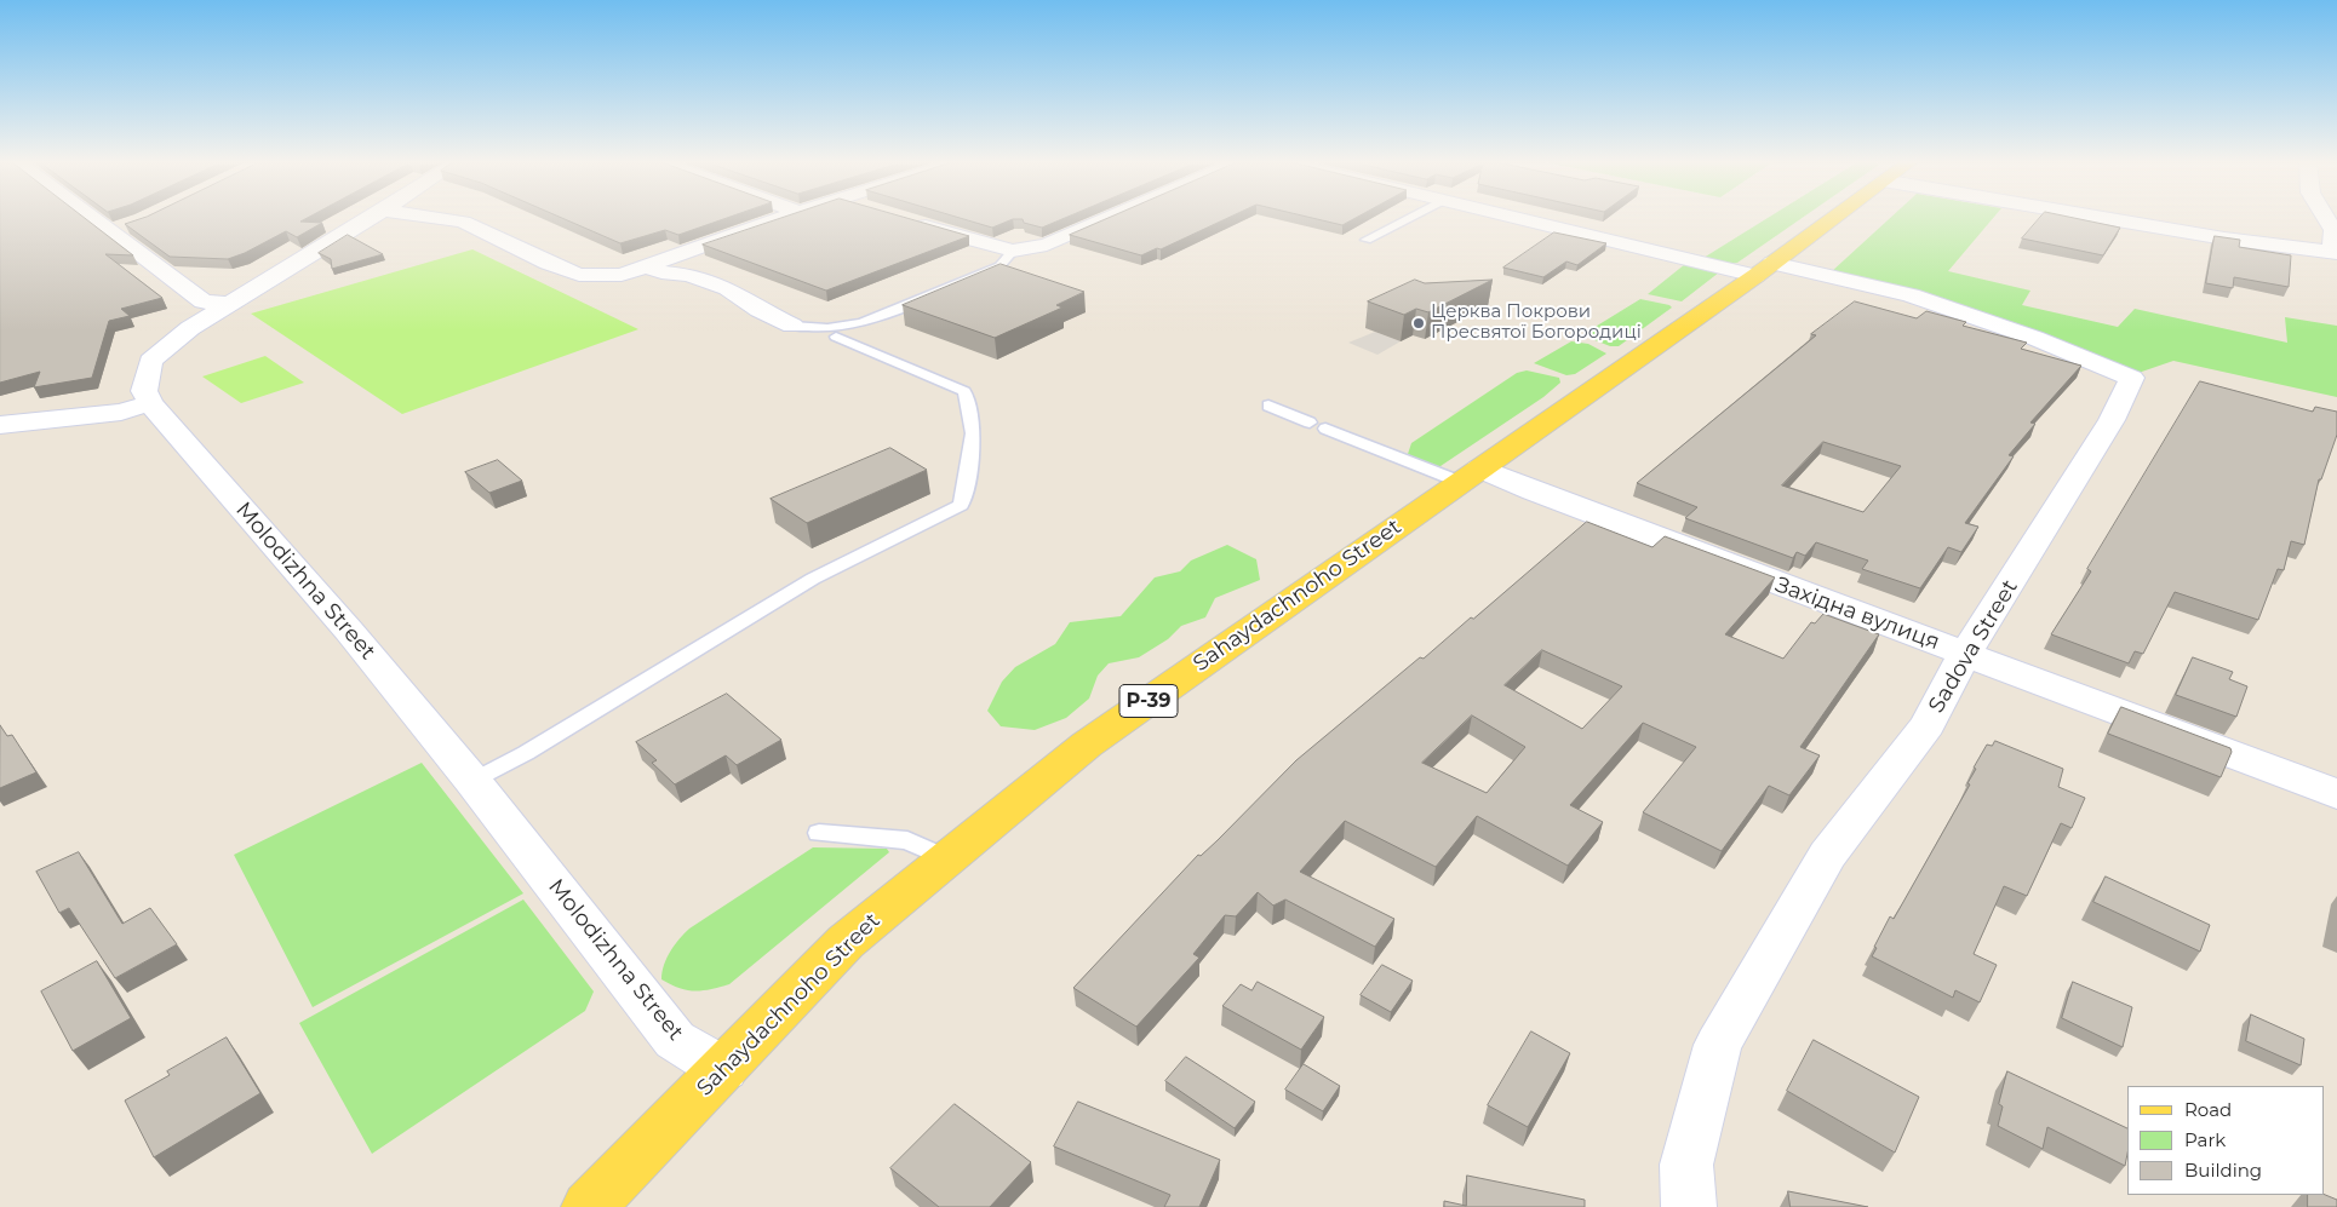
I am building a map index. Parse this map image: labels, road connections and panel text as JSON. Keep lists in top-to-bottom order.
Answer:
{
  "streets": {
    "main road": ["Sahaydachnoho Street", "Р-39"],
    "street": ["Molodizhna Street", "Західна вулиця", "Sadova Street"]
  },
  "crossings": [
    ["Molodizhna Street", "Sahaydachnoho Street"],
    ["Sahaydachnoho Street", "Західна вулиця"],
    ["Sahaydachnoho Street", "Sadova Street"],
    ["Sahaydachnoho Street", "Р-39"],
    ["Західна вулиця", "Sadova Street"],
    ["Sadova Street", "Р-39"]
  ],
  "places": ["Церква Покрови Пресвятої Богородиці"],
  "legend": ["Road", "Park", "Building"]
}
